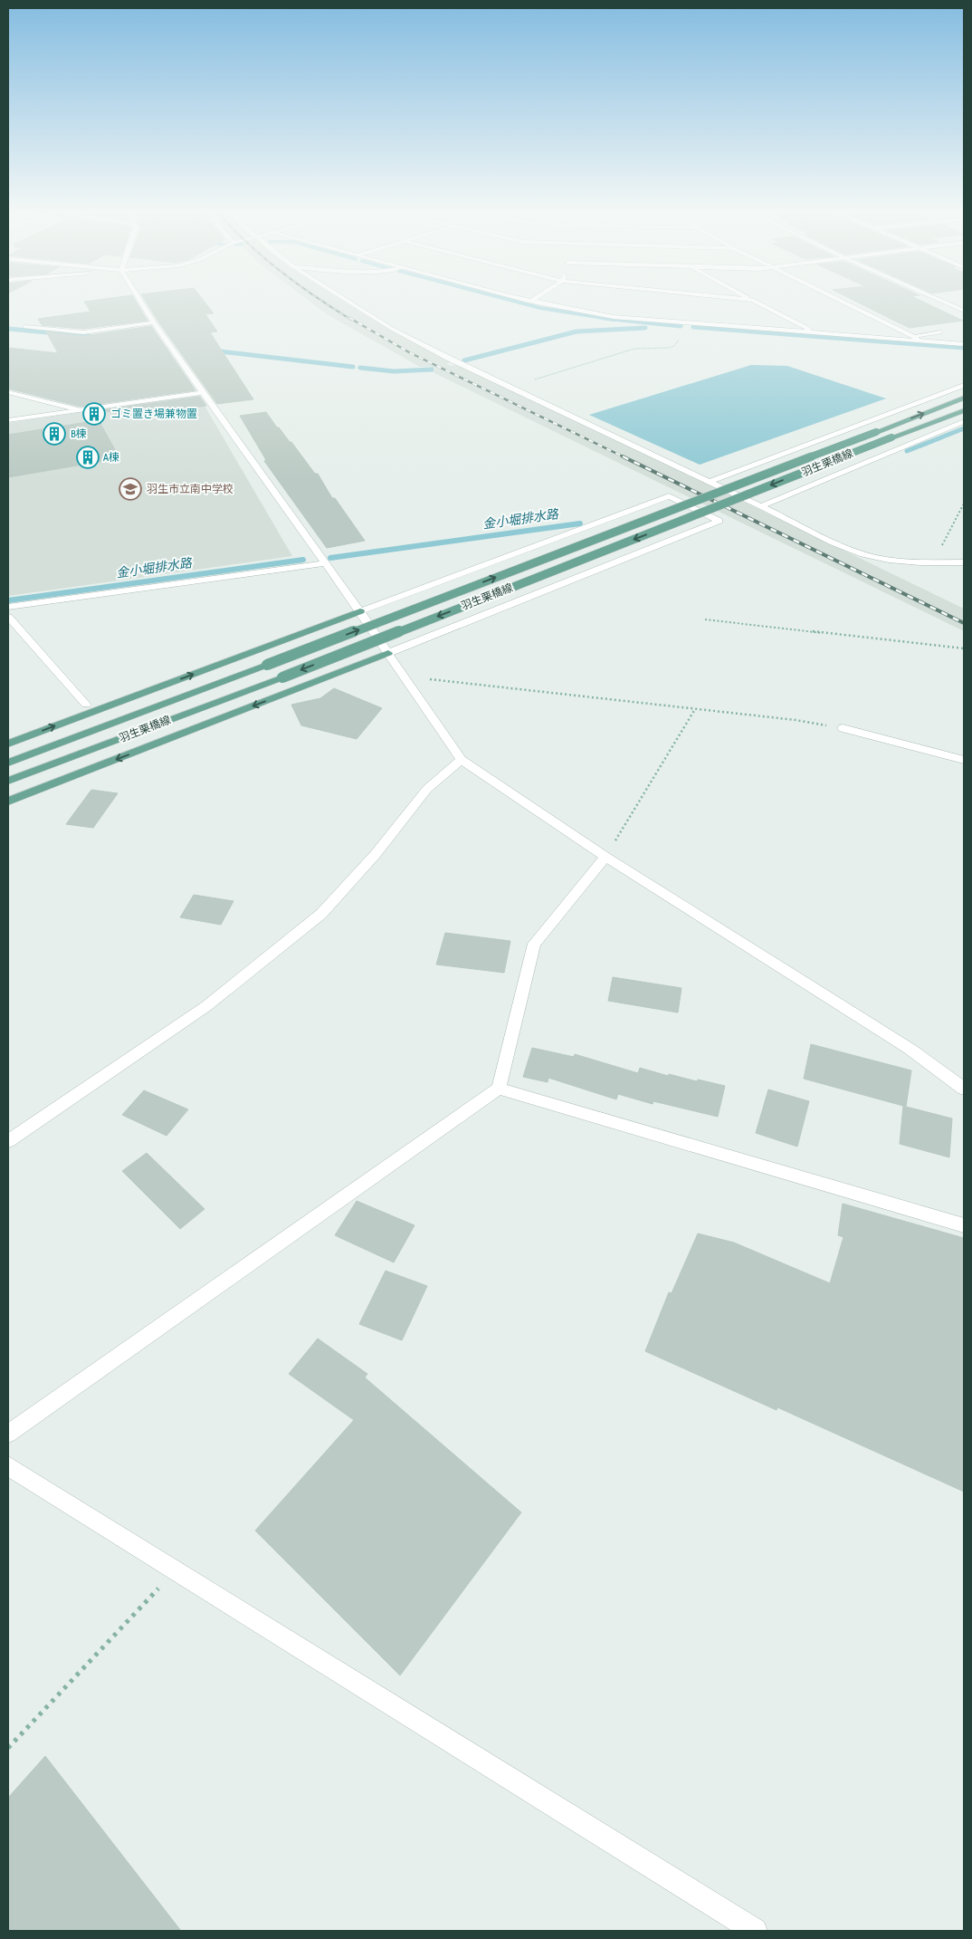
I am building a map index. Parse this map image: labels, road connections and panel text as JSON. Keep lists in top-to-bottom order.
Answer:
{
  "streets": {
    "main road": ["羽生栗橋線"]
  },
  "water": ["金小堀排水路"],
  "places": {
    "building": ["ゴミ置き場兼物置", "B棟", "A棟"],
    "school or university": ["羽生市立南中学校"]
  }
}
